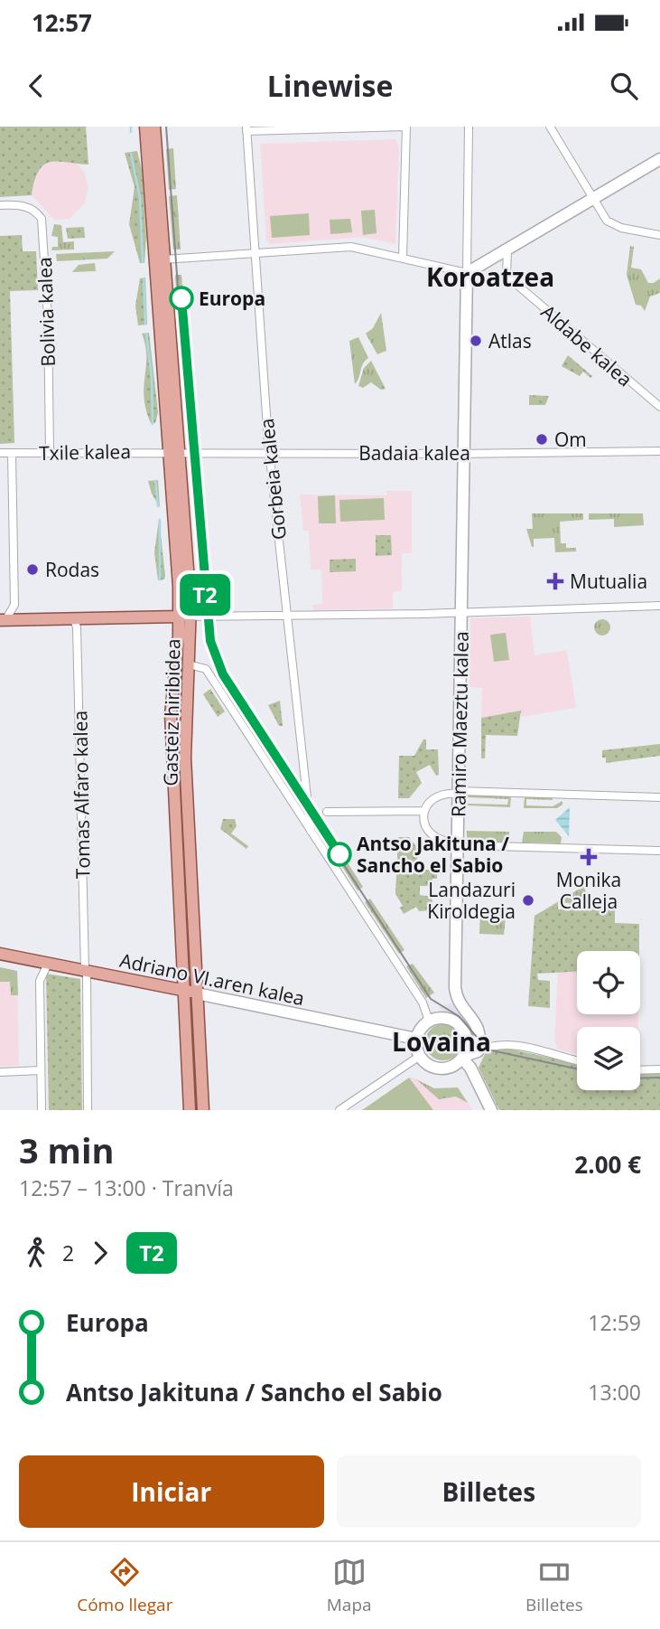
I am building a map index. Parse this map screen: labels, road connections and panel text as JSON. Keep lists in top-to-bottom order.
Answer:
{
  "streets": {
    "main road": ["Gasteiz hiribidea", "Ramiro Maeztu kalea", "Adriano VI.aren kalea"],
    "street": [
      "Bolivia kalea",
      "Aldabe kalea",
      "Txile kalea",
      "Badaia kalea",
      "Gorbeia kalea",
      "Tomas Alfaro kalea"
    ]
  },
  "crossings": [
    ["Bolivia kalea", "Txile kalea"],
    ["Txile kalea", "Badaia kalea"],
    ["Txile kalea", "Gasteiz hiribidea"],
    ["Badaia kalea", "Gorbeia kalea"],
    ["Badaia kalea", "Gasteiz hiribidea"],
    ["Badaia kalea", "Ramiro Maeztu kalea"],
    ["Gasteiz hiribidea", "Adriano VI.aren kalea"],
    ["Tomas Alfaro kalea", "Adriano VI.aren kalea"]
  ],
  "districts": ["Koroatzea", "Lovaina"],
  "places": {
    "other": [
      "Europa",
      "Atlas",
      "Om",
      "Rodas",
      "Antso Jakituna / Sancho el Sabio",
      "Landazuri Kiroldegia"
    ],
    "health": ["Mutualia", "Monika Calleja"]
  },
  "lines": ["tram line T2"],
  "page": {
    "status": "12:57",
    "header": "Linewise",
    "on_map": "T2",
    "heading": ["3 min", "12:57 – 13:00 · Tranvía", "2.00 €"],
    "legs": ["2", "T2"],
    "list": [
      {
        "name": "Europa",
        "value": "12:59"
      },
      {
        "name": "Antso Jakituna / Sancho el Sabio",
        "value": "13:00"
      }
    ],
    "buttons": ["Iniciar", "Billetes"],
    "tabs": ["Cómo llegar", "Mapa", "Billetes"]
  }
}
